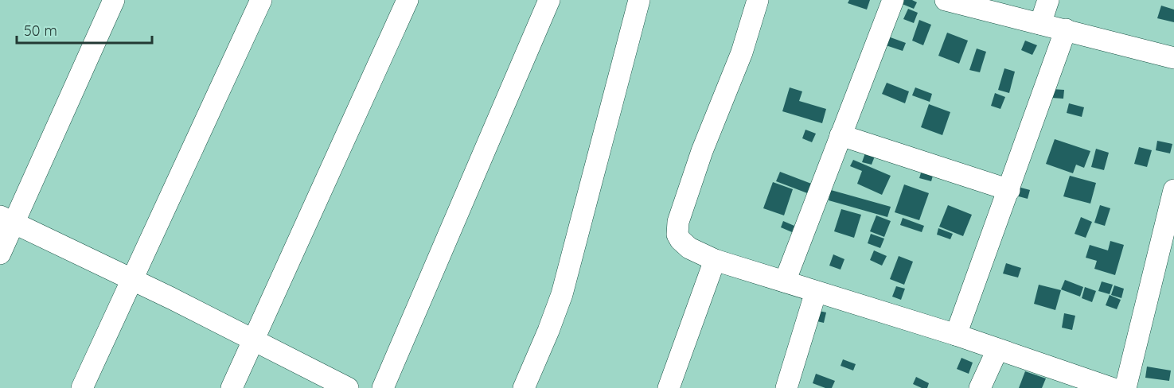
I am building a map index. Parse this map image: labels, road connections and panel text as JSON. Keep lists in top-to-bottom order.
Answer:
{
  "scale_bar": "50 m"
}
